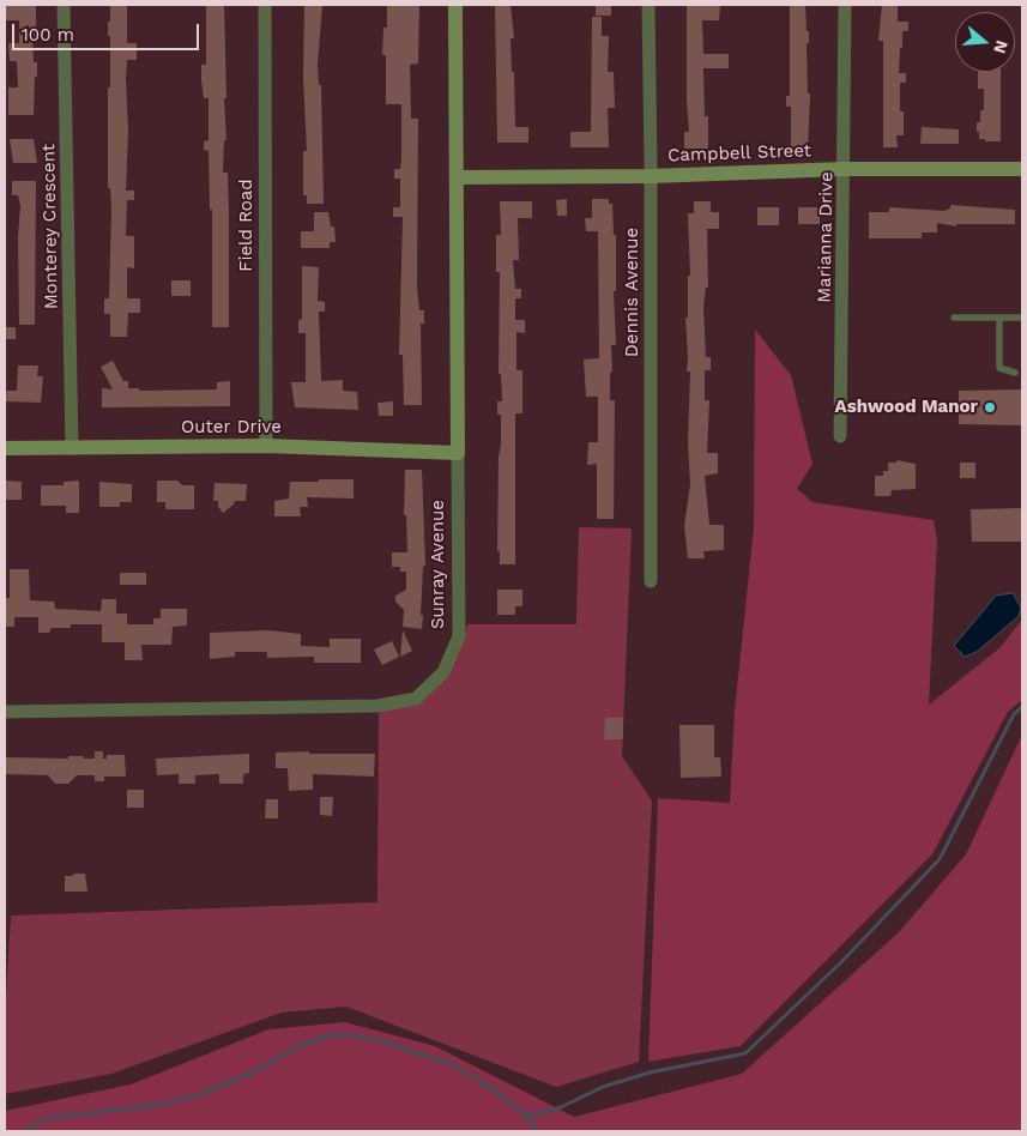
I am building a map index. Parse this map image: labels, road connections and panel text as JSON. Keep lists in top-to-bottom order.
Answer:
{
  "streets": {
    "street": [
      "Campbell Street",
      "Field Road",
      "Monterey Crescent",
      "Marianna Drive",
      "Dennis Avenue",
      "Outer Drive",
      "Sunray Avenue"
    ]
  },
  "crossings": [
    ["Campbell Street", "Marianna Drive"],
    ["Campbell Street", "Dennis Avenue"],
    ["Campbell Street", "Sunray Avenue"],
    ["Field Road", "Outer Drive"],
    ["Monterey Crescent", "Outer Drive"],
    ["Outer Drive", "Sunray Avenue"]
  ],
  "places": ["Ashwood Manor"],
  "scale_bar": "100 m",
  "north": "right"
}
